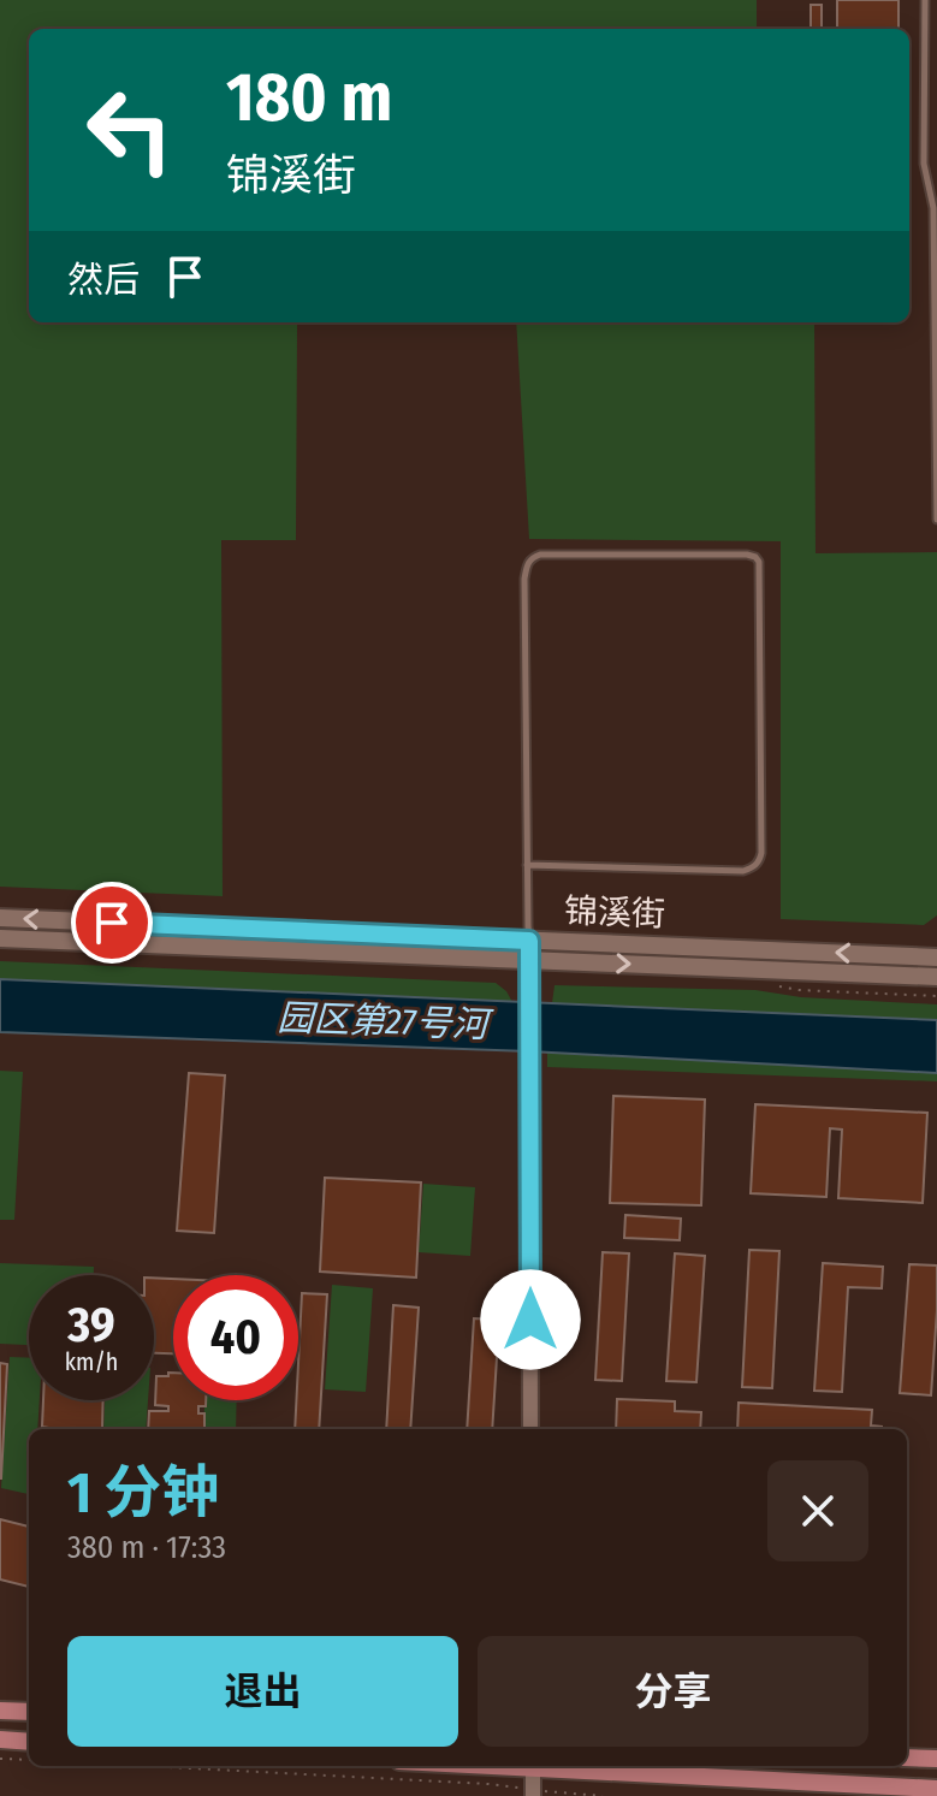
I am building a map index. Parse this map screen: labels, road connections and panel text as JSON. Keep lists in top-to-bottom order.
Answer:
{
  "streets": {
    "main road": ["锦溪街"]
  },
  "water": ["园区第27号河"],
  "page": {
    "turn": ["180 m", "锦溪街"],
    "then": "然后",
    "speed": "39 km/h",
    "limit": "40",
    "heading": ["1 分钟", "380 m · 17:33"],
    "buttons": ["退出", "分享"]
  }
}
